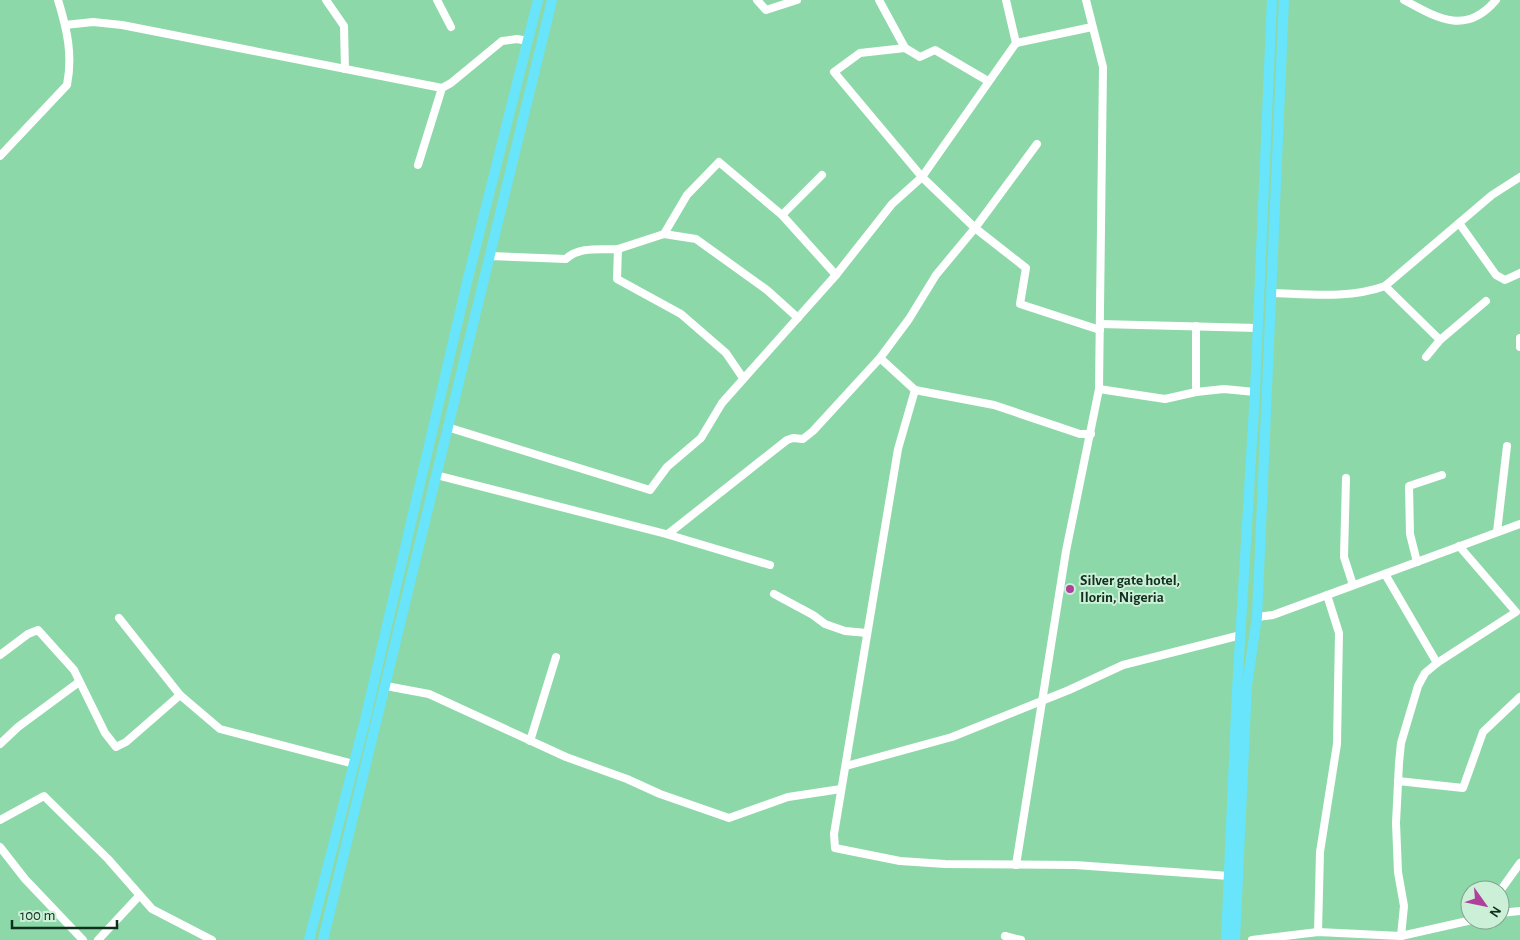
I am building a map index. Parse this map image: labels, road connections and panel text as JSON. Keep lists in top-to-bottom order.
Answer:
{
  "places": ["Silver gate hotel, Ilorin, Nigeria"],
  "scale_bar": "100 m",
  "north": "bottom right"
}
